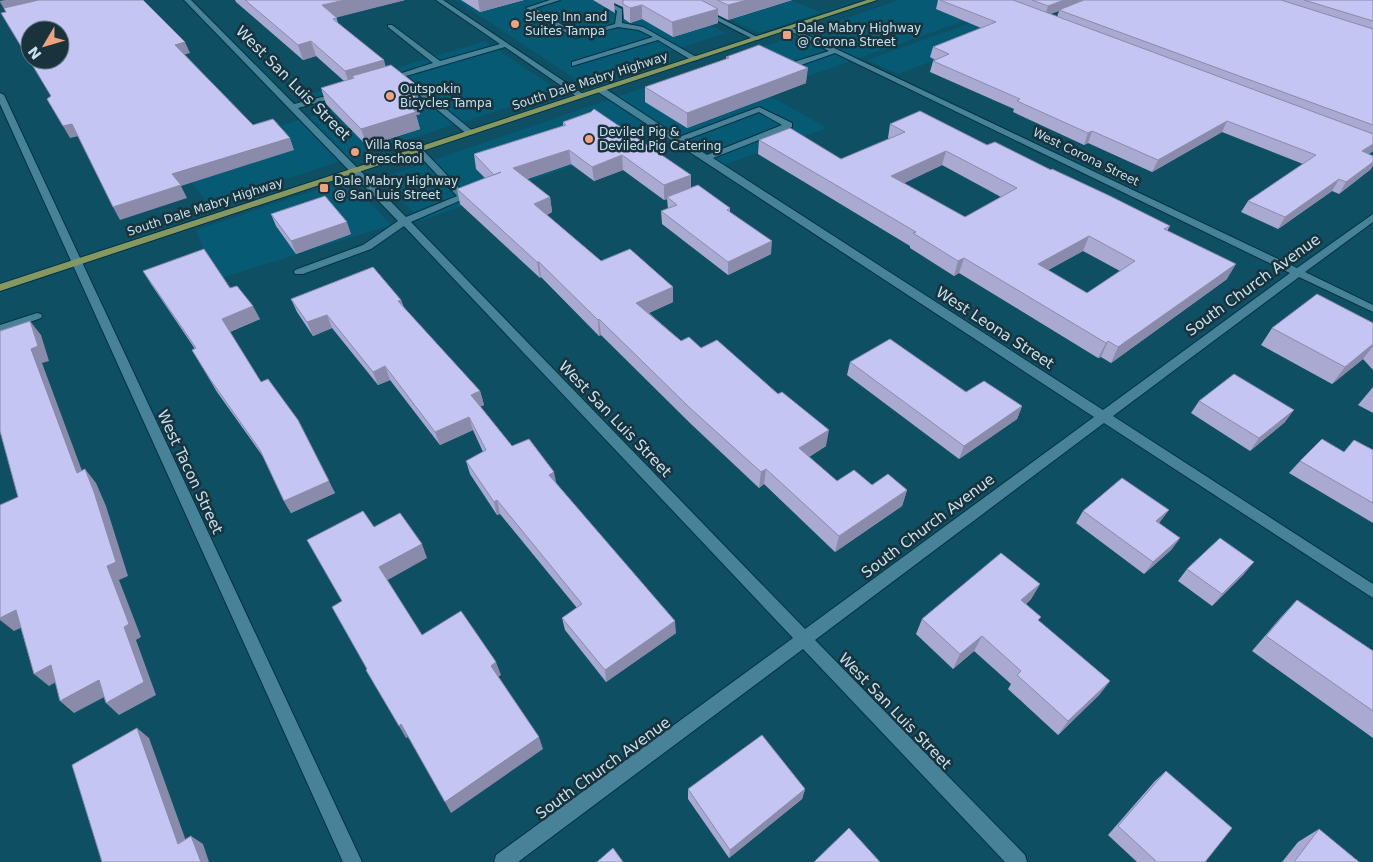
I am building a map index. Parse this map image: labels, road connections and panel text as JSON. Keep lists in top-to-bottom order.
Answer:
{
  "streets": {
    "main road": ["South Dale Mabry Highway"],
    "street": [
      "West San Luis Street",
      "West Corona Street",
      "South Church Avenue",
      "West Leona Street",
      "West Tacon Street"
    ]
  },
  "crossings": [
    ["South Dale Mabry Highway", "West San Luis Street"],
    ["South Dale Mabry Highway", "West Corona Street"],
    ["South Dale Mabry Highway", "West Leona Street"],
    ["South Dale Mabry Highway", "West Tacon Street"],
    ["West San Luis Street", "South Church Avenue"],
    ["West Corona Street", "South Church Avenue"],
    ["South Church Avenue", "West Leona Street"]
  ],
  "places": {
    "other": [
      "Sleep Inn and Suites Tampa",
      "Outspokin Bicycles Tampa",
      "Deviled Pig & Deviled Pig Catering",
      "Villa Rosa Preschool"
    ],
    "transit": ["Dale Mabry Highway @ Corona Street", "Dale Mabry Highway @ San Luis Street"]
  },
  "north": "bottom left"
}
